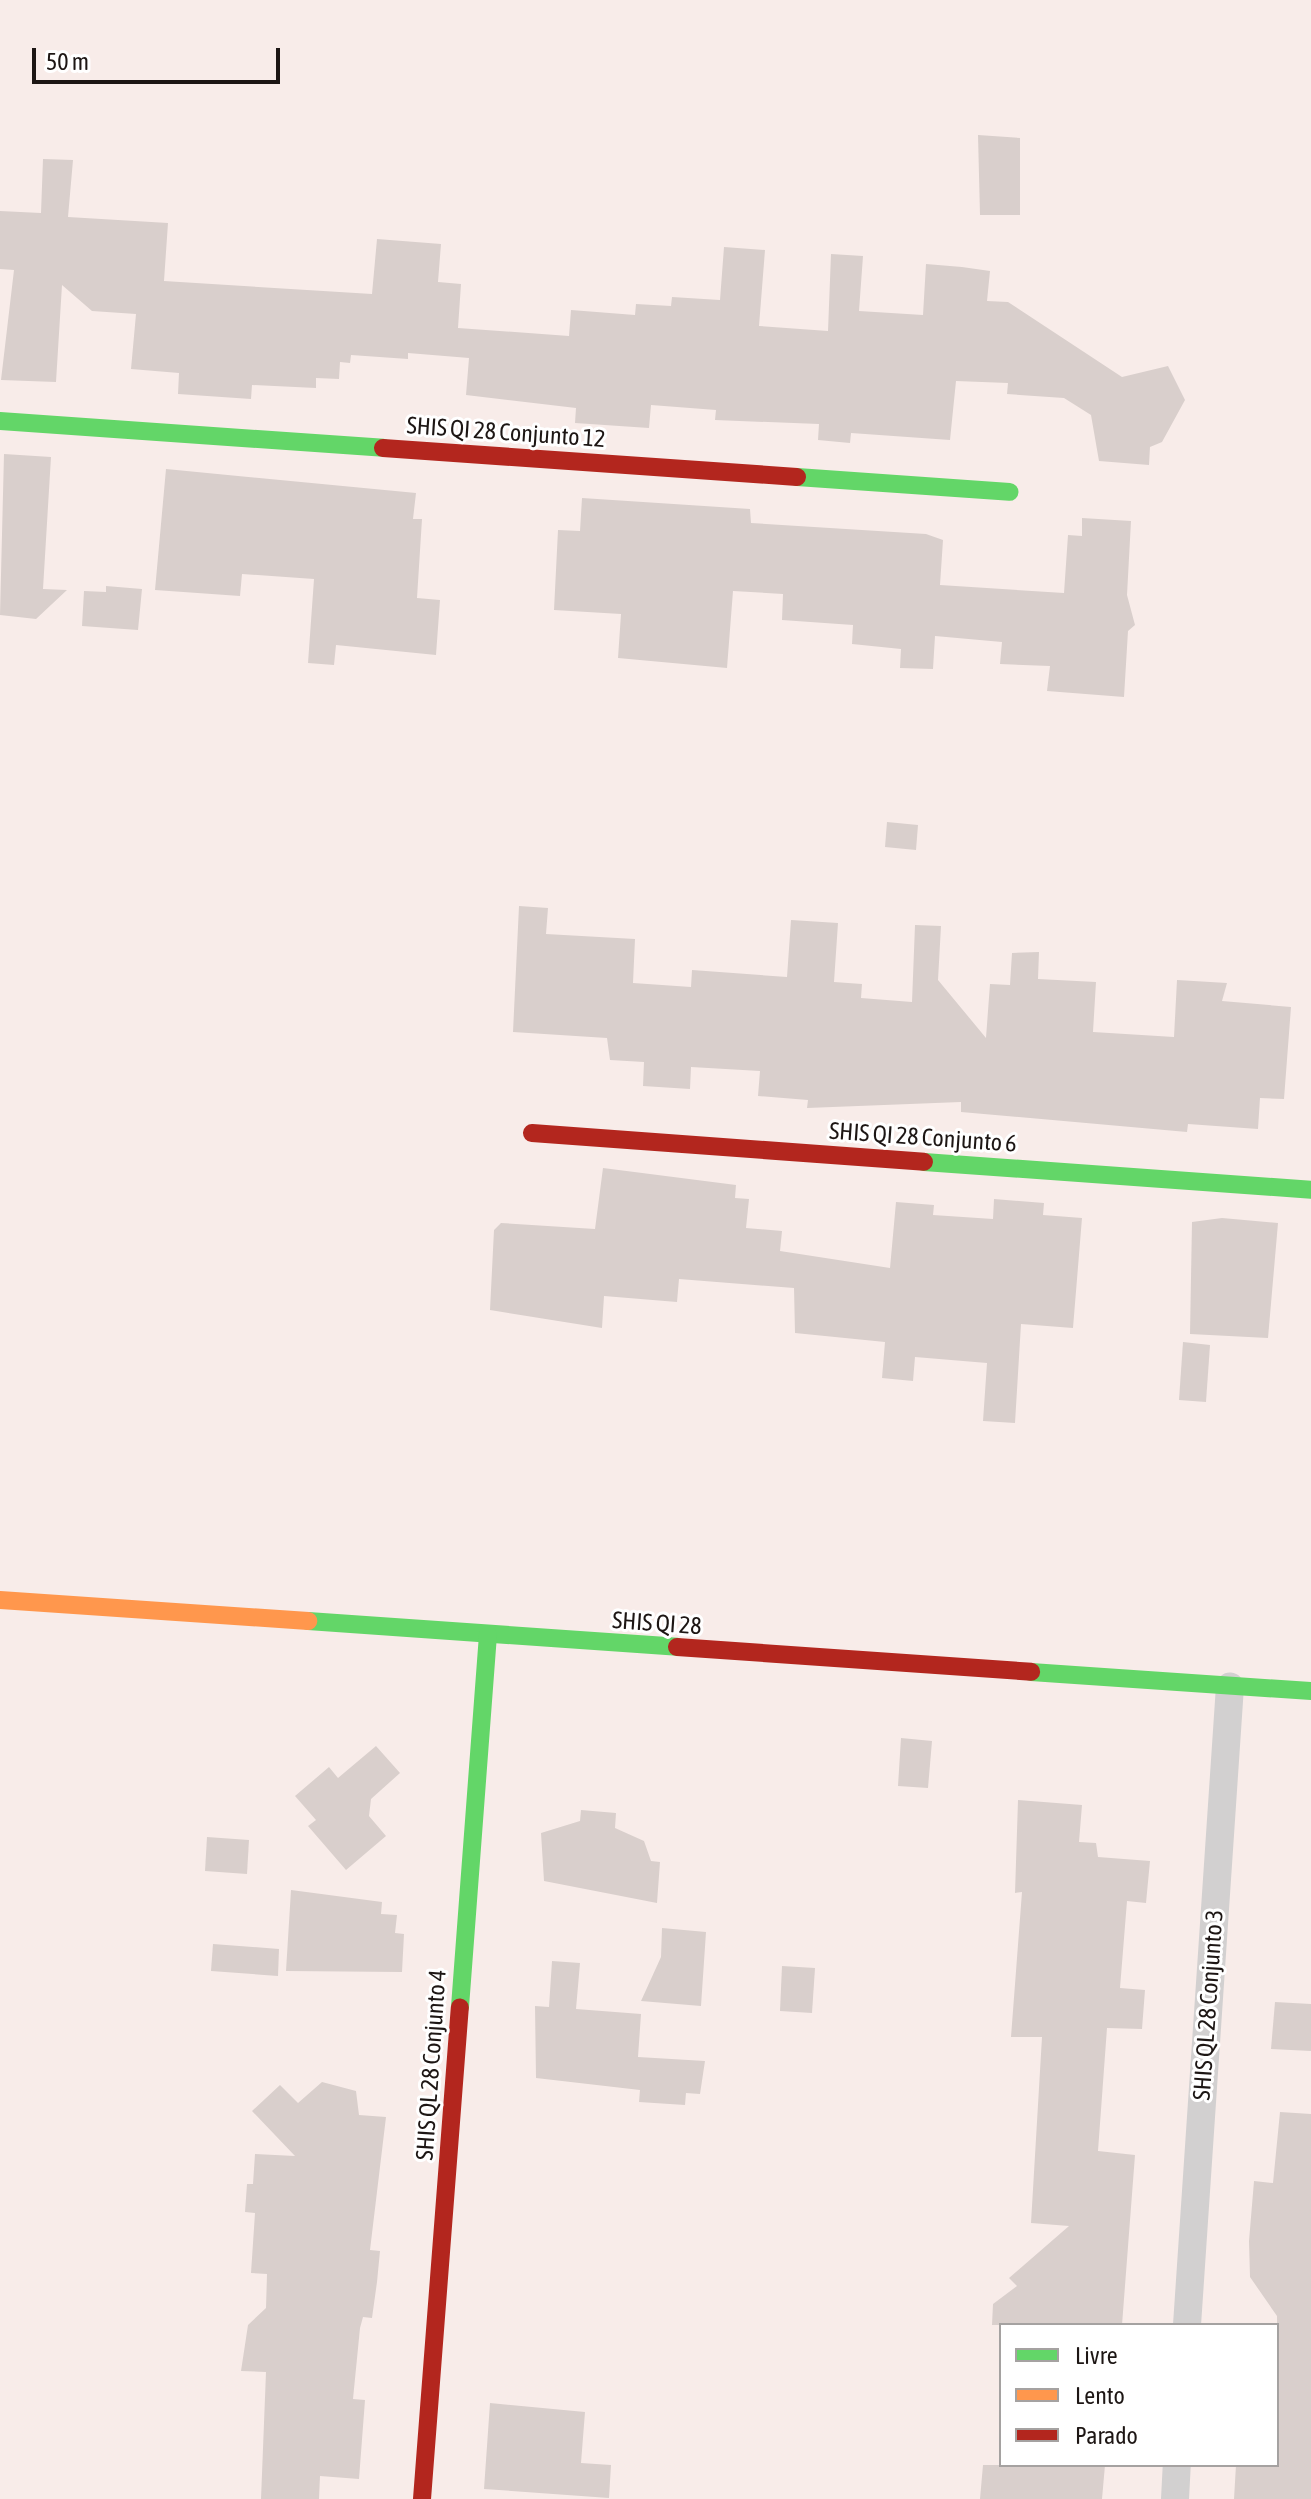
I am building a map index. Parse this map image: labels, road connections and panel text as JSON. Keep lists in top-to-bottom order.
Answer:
{
  "streets": {
    "street": [
      "SHIS QI 28 Conjunto 12",
      "SHIS QI 28 Conjunto 6",
      "SHIS QI 28",
      "SHIS QL 28 Conjunto 3",
      "SHIS QL 28 Conjunto 4"
    ]
  },
  "crossings": [
    ["SHIS QI 28", "SHIS QL 28 Conjunto 3"],
    ["SHIS QI 28", "SHIS QL 28 Conjunto 4"]
  ],
  "legend": ["Livre", "Lento", "Parado"],
  "scale_bar": "50 m"
}
